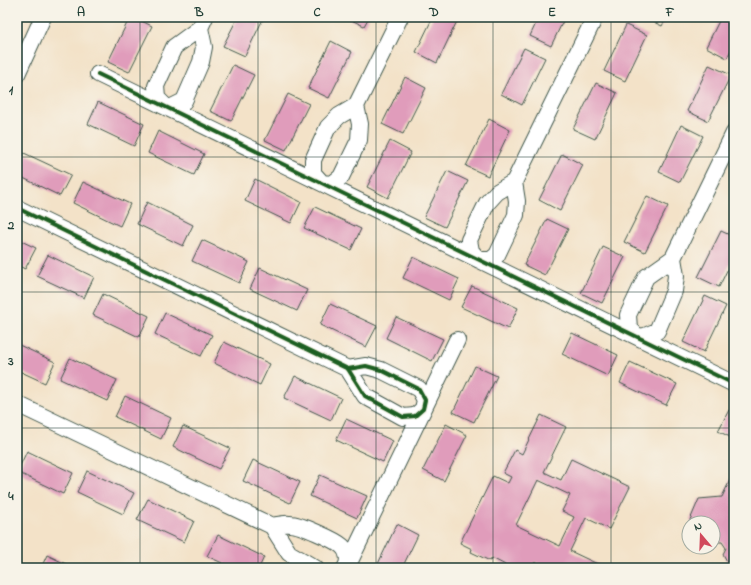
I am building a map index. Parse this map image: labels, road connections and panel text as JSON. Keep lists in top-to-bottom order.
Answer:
{
  "north": "top",
  "grid": {
    "columns": [
      "A",
      "B",
      "C",
      "D",
      "E",
      "F"
    ],
    "rows": [
      "1",
      "2",
      "3",
      "4"
    ]
  }
}
